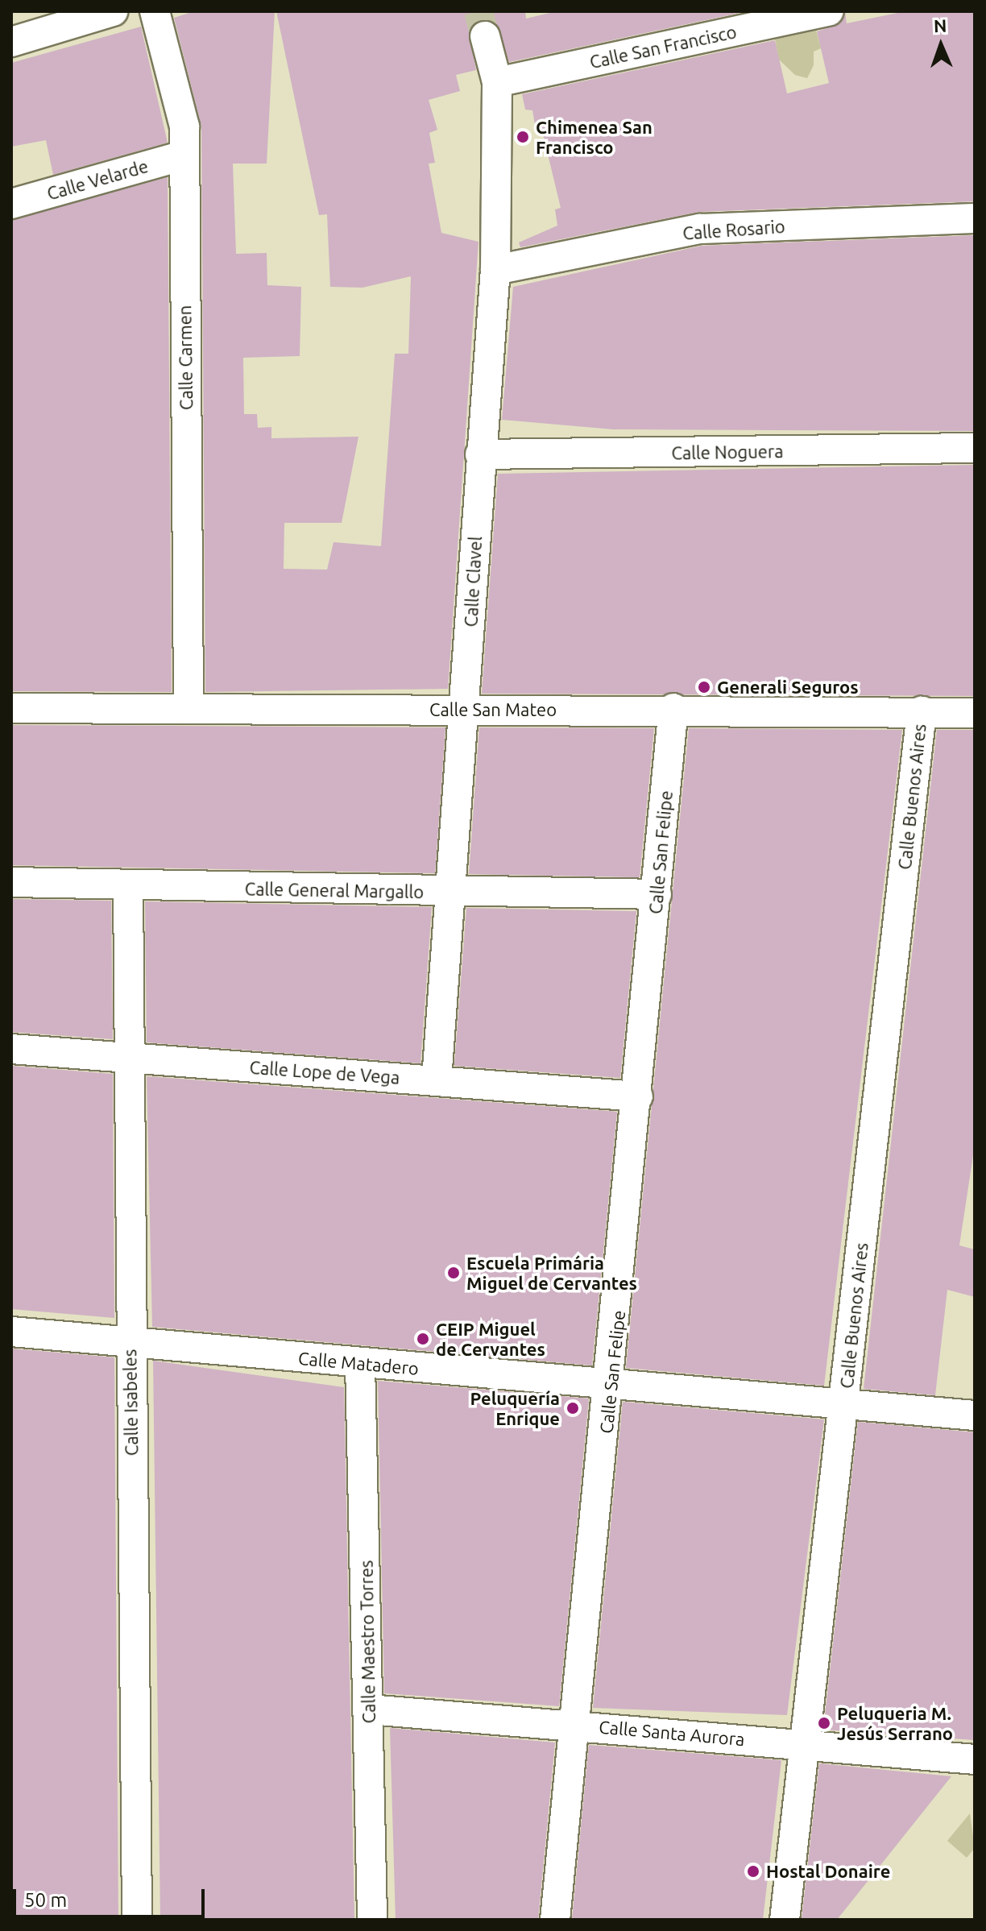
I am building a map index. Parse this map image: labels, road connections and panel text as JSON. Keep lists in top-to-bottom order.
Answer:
{
  "streets": {
    "street": [
      "Calle San Francisco",
      "Calle Velarde",
      "Calle Rosario",
      "Calle Carmen",
      "Calle Noguera",
      "Calle Clavel",
      "Calle San Mateo",
      "Calle Buenos Aires",
      "Calle San Felipe",
      "Calle General Margallo",
      "Calle Lope de Vega",
      "Calle Matadero",
      "Calle Isabeles",
      "Calle Maestro Torres",
      "Calle Santa Aurora"
    ]
  },
  "crossings": [
    ["Calle San Francisco", "Calle Clavel"],
    ["Calle Velarde", "Calle Carmen"],
    ["Calle Rosario", "Calle Clavel"],
    ["Calle Carmen", "Calle San Mateo"],
    ["Calle Noguera", "Calle Clavel"],
    ["Calle Clavel", "Calle San Mateo"],
    ["Calle Clavel", "Calle General Margallo"],
    ["Calle Clavel", "Calle Lope de Vega"],
    ["Calle San Mateo", "Calle Buenos Aires"],
    ["Calle San Mateo", "Calle San Felipe"],
    ["Calle Buenos Aires", "Calle Matadero"],
    ["Calle Buenos Aires", "Calle Santa Aurora"],
    ["Calle San Felipe", "Calle General Margallo"],
    ["Calle San Felipe", "Calle Lope de Vega"],
    ["Calle San Felipe", "Calle Matadero"],
    ["Calle San Felipe", "Calle Santa Aurora"],
    ["Calle General Margallo", "Calle Isabeles"],
    ["Calle Lope de Vega", "Calle Isabeles"],
    ["Calle Matadero", "Calle Isabeles"],
    ["Calle Matadero", "Calle Maestro Torres"],
    ["Calle Maestro Torres", "Calle Santa Aurora"]
  ],
  "places": [
    "Chimenea San Francisco",
    "Generali Seguros",
    "Escuela Primária Miguel de Cervantes",
    "CEIP Miguel de Cervantes",
    "Peluquería Enrique",
    "Peluqueria M. Jesús Serrano",
    "Hostal Donaire"
  ],
  "scale_bar": "50 m",
  "north": "top"
}
